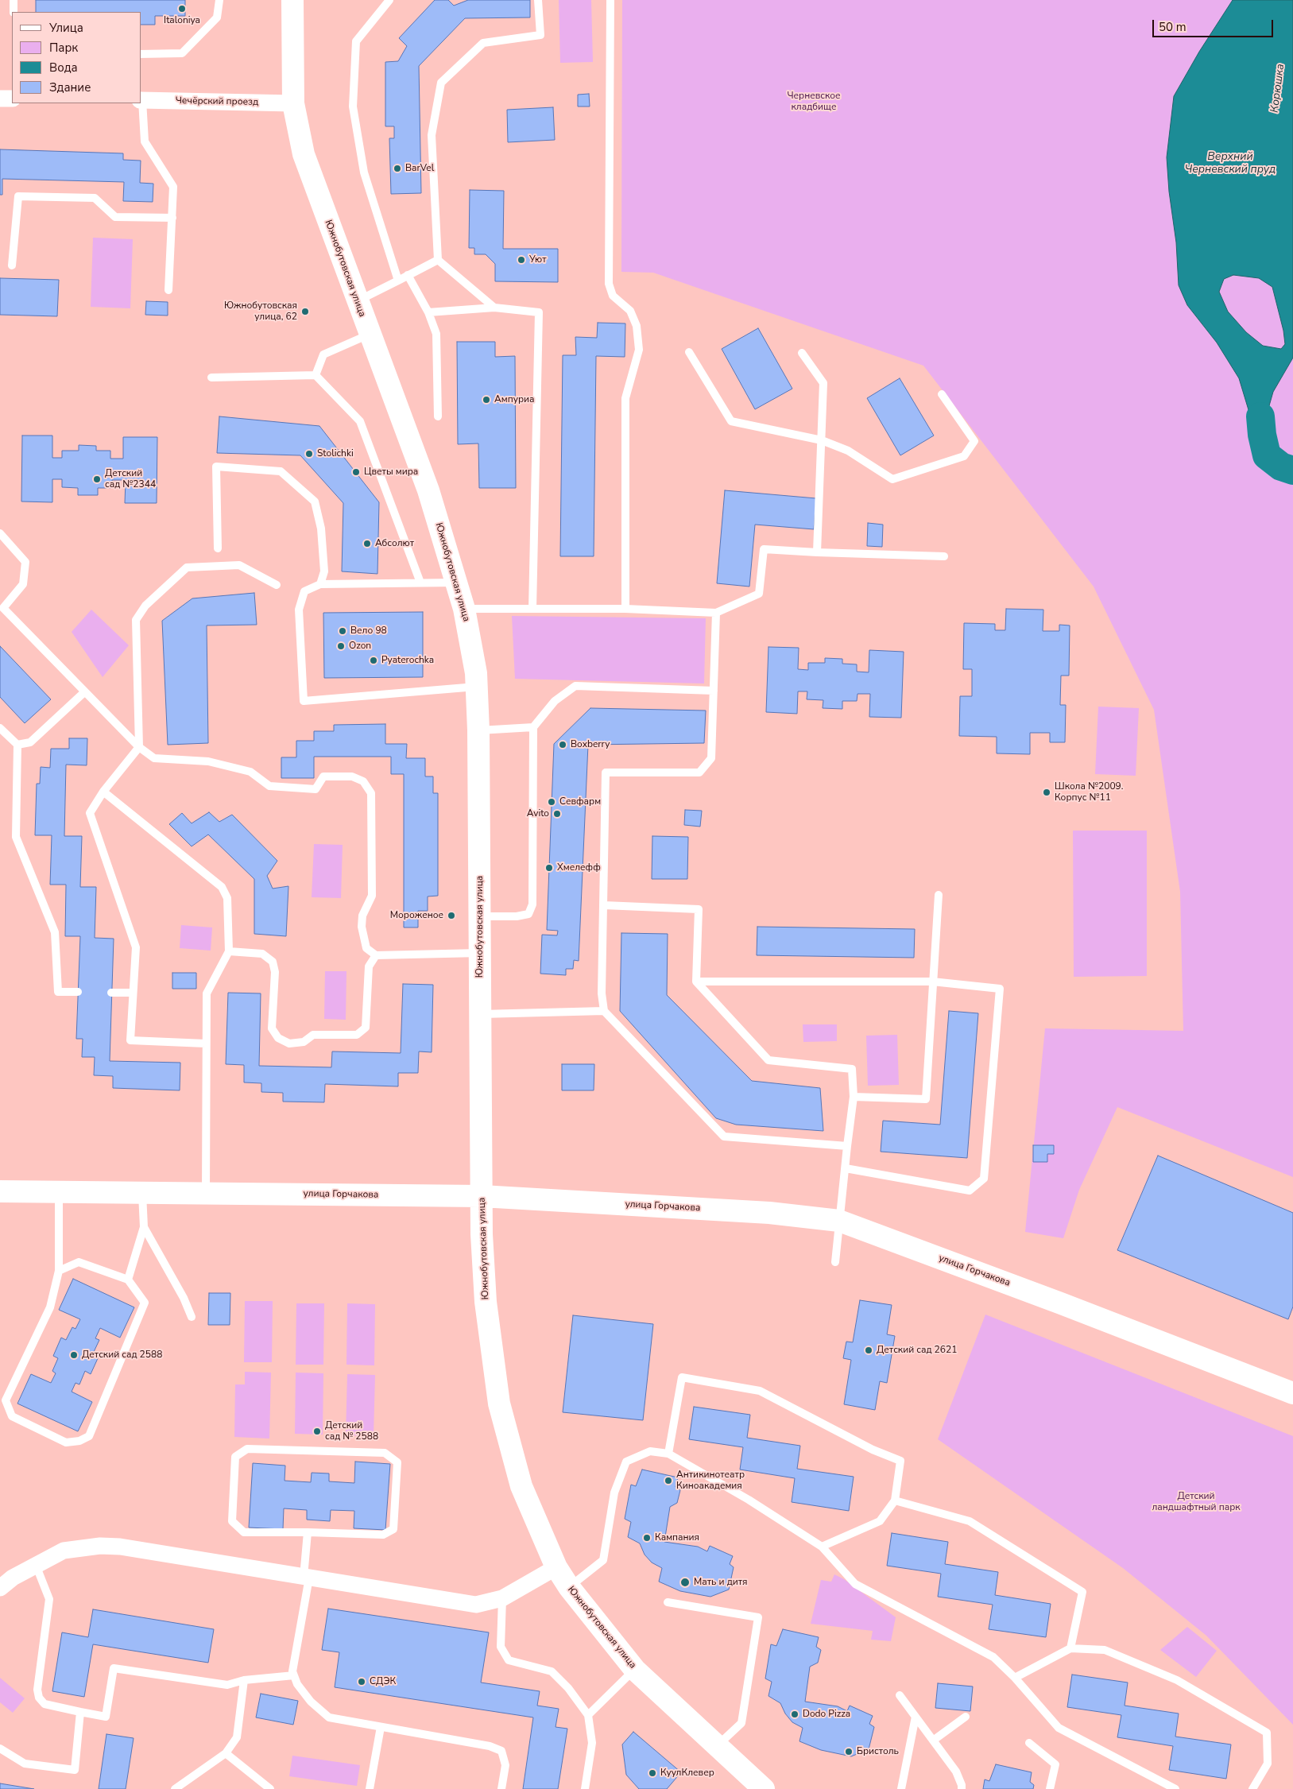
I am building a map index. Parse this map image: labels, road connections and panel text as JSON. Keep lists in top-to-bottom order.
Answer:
{
  "streets": {
    "street": ["Чечёрский проезд", "Южнобутовская улица", "улица Горчакова"]
  },
  "crossings": [
    ["Чечёрский проезд", "Южнобутовская улица"],
    ["Южнобутовская улица", "улица Горчакова"]
  ],
  "water": ["Корюшка", "Верхний Черневский пруд"],
  "parks": ["Черневское кладбище", "Детский ландшафтный парк"],
  "places": [
    "Italoniya",
    "BarVel",
    "Уют",
    "Южнобутовская улица, 62",
    "Ампуриа",
    "Stolichki",
    "Цветы мира",
    "Детский сад №2344",
    "Абсолют",
    "Вело 98",
    "Ozon",
    "Pyaterochka",
    "Boxberry",
    "Школа №2009. Корпус №11",
    "Севфарм",
    "Avito",
    "Хмелефф",
    "Мороженое",
    "Детский сад 2621",
    "Детский сад 2588",
    "Детский сад № 2588",
    "Антикинотеатр Киноакадемия",
    "Кампания",
    "Мать и дитя",
    "СДЭК",
    "Dodo Pizza",
    "Бристоль",
    "КуулКлевер"
  ],
  "legend": [
    "Улица",
    "Парк",
    "Вода",
    "Здание"
  ],
  "scale_bar": "50 m"
}
